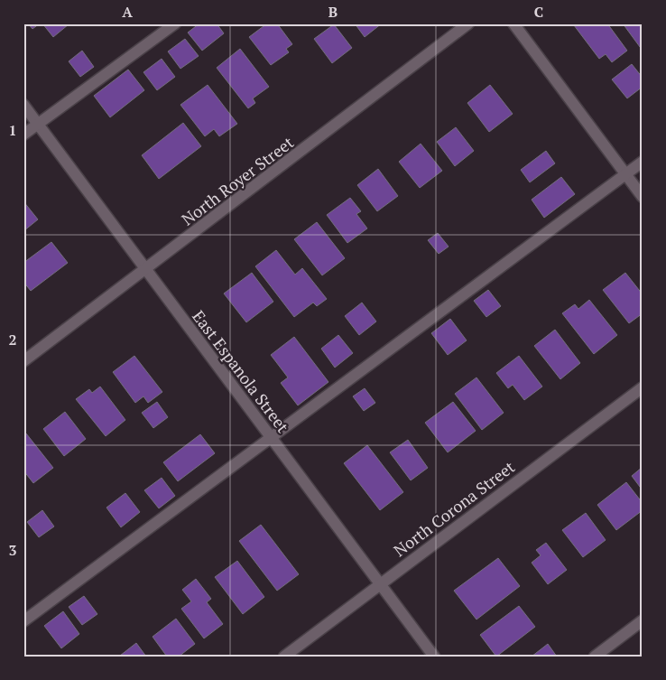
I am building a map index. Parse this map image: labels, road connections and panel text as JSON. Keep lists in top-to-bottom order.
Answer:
{
  "streets": {
    "street": ["North Royer Street", "East Espanola Street", "North Corona Street"]
  },
  "crossings": [
    ["North Royer Street", "East Espanola Street"],
    ["East Espanola Street", "North Corona Street"]
  ],
  "grid": {
    "columns": ["A", "B", "C"],
    "rows": ["1", "2", "3"]
  }
}
